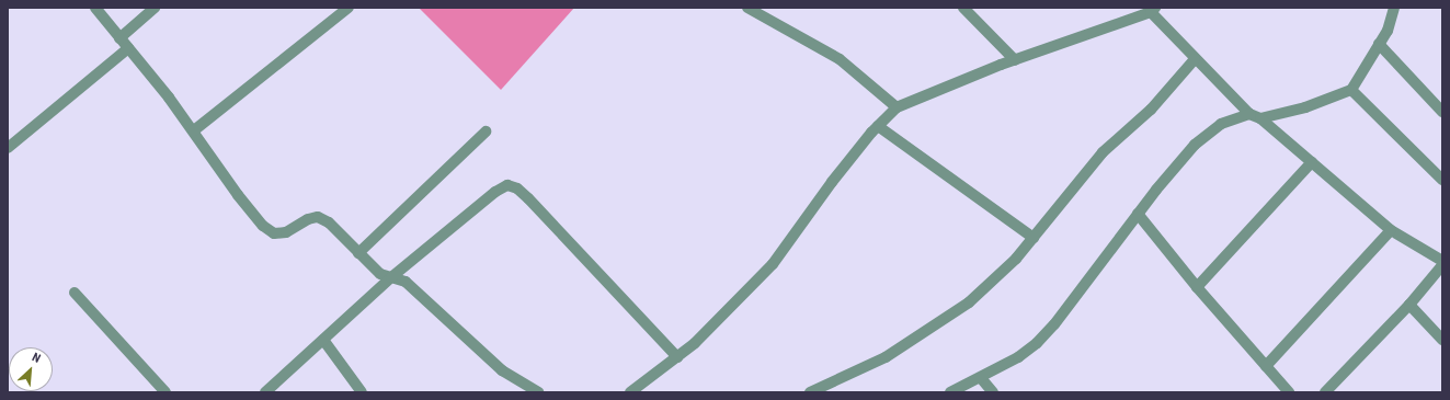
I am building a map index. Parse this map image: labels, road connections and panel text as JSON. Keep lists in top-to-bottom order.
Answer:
{
  "north": "top right"
}
